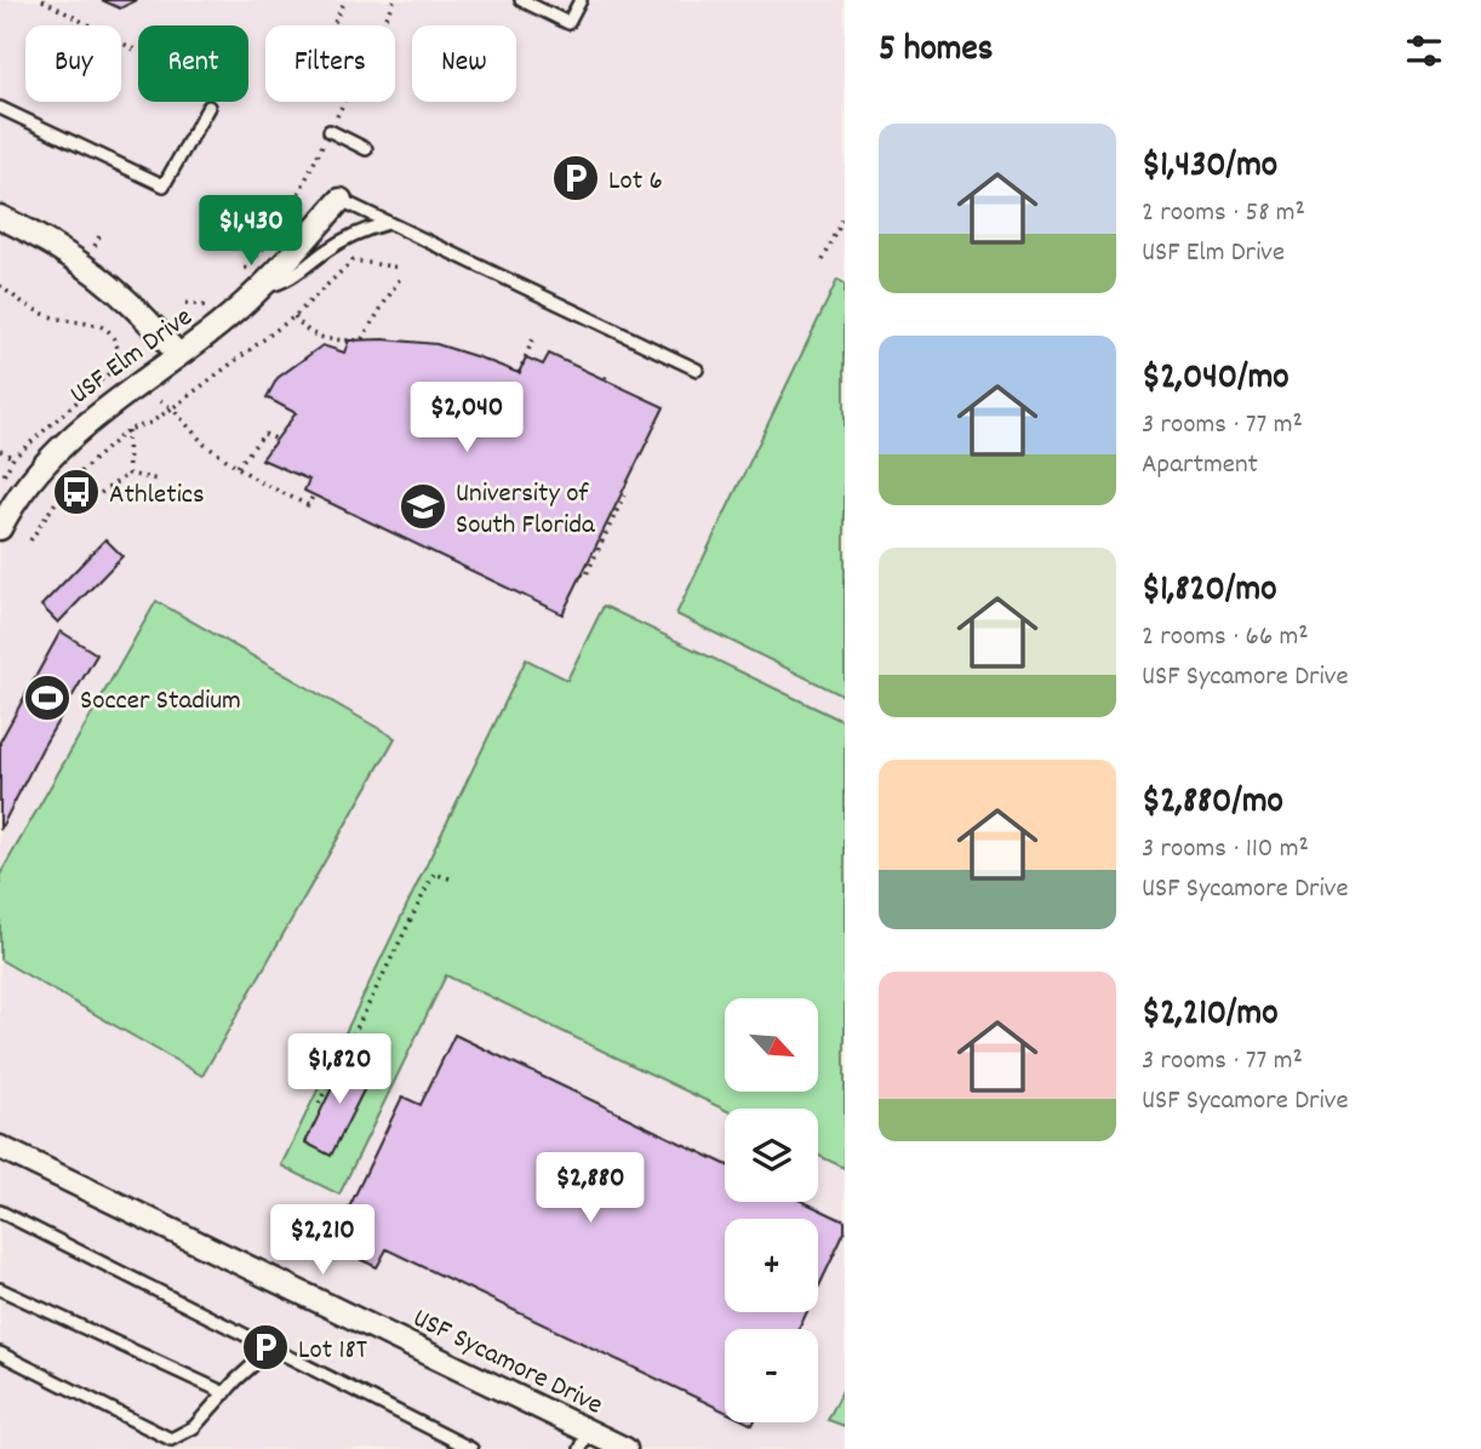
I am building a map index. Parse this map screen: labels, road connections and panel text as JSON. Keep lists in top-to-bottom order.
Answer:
{
  "streets": {
    "street": ["USF Elm Drive", "USF Sycamore Drive"]
  },
  "places": {
    "parking": ["Lot 6", "Lot 18T"],
    "bus stop": ["Athletics"],
    "school or university": ["University of South Florida"],
    "sports": ["Soccer Stadium"]
  },
  "north": "bottom right",
  "page": {
    "heading": "5 homes",
    "chip": [
      "Buy",
      "Rent",
      "Filters",
      "New"
    ],
    "list": [
      {
        "name": "$1,430/mo",
        "note": "2 rooms · 58 m² · USF Elm Drive"
      },
      {
        "name": "$2,040/mo",
        "note": "3 rooms · 77 m² · Apartment"
      },
      {
        "name": "$1,820/mo",
        "note": "2 rooms · 66 m² · USF Sycamore Drive"
      },
      {
        "name": "$2,880/mo",
        "note": "3 rooms · 110 m² · USF Sycamore Drive"
      },
      {
        "name": "$2,210/mo",
        "note": "3 rooms · 77 m² · USF Sycamore Drive"
      }
    ],
    "price": [
      "$1,430",
      "$2,040",
      "$1,820",
      "$2,880",
      "$2,210"
    ],
    "map_buttons": ["+", "−"]
  }
}
